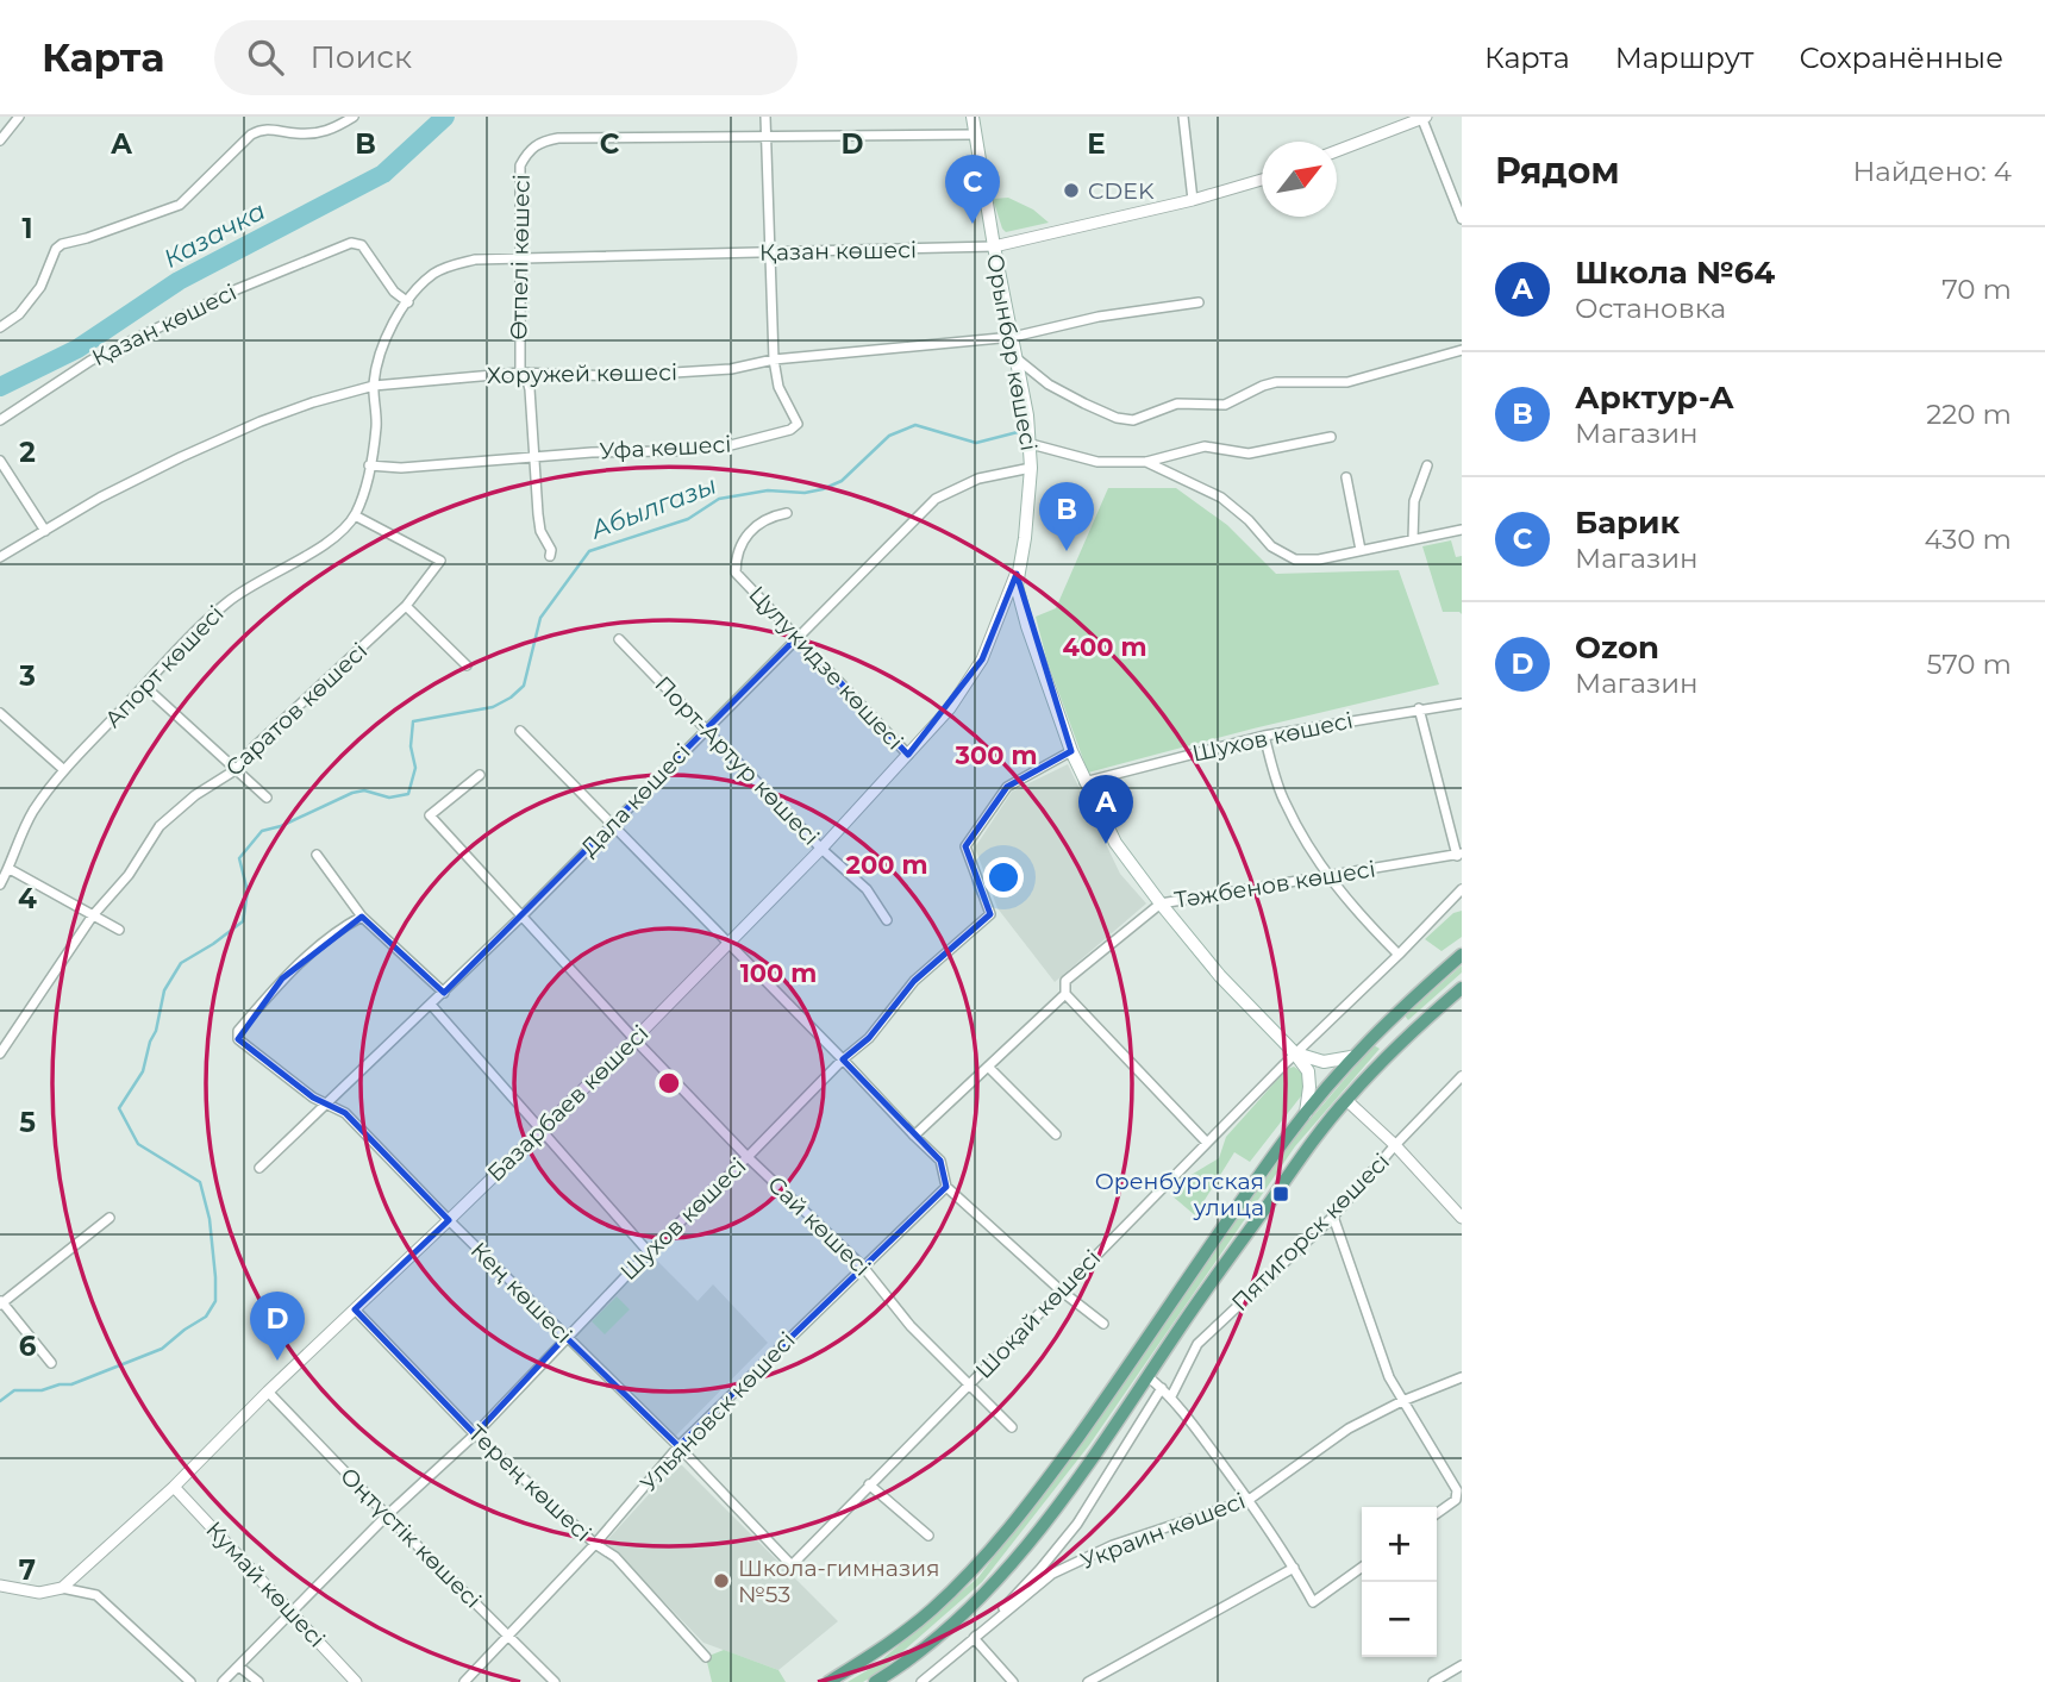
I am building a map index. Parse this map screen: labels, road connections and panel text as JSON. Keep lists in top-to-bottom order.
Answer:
{
  "streets": {
    "main road": ["Орынбор көшесі"],
    "street": [
      "Қазан көшесі",
      "Өтпелі көшесі",
      "Хоружей көшесі",
      "Уфа көшесі",
      "Апорт көшесі",
      "Цулукидзе көшесі",
      "Саратов көшесі",
      "Шухов көшесі",
      "Порт-Артур көшесі",
      "Дала көшесі",
      "Тәжбенов көшесі",
      "Базарбаев көшесі",
      "Сай көшесі",
      "Пятигорск көшесі",
      "Кең көшесі",
      "Шоқай көшесі",
      "Ульяновск көшесі",
      "Терең көшесі",
      "Украин көшесі",
      "Оңтүстік көшесі",
      "Кумай көшесі"
    ]
  },
  "crossings": [
    ["Қазан көшесі", "Өтпелі көшесі"],
    ["Қазан көшесі", "Орынбор көшесі"],
    ["Қазан көшесі", "Хоружей көшесі"],
    ["Қазан көшесі", "Уфа көшесі"],
    ["Қазан көшесі", "Апорт көшесі"],
    ["Өтпелі көшесі", "Хоружей көшесі"],
    ["Өтпелі көшесі", "Уфа көшесі"],
    ["Орынбор көшесі", "Хоружей көшесі"],
    ["Орынбор көшесі", "Шухов көшесі"],
    ["Орынбор көшесі", "Дала көшесі"],
    ["Орынбор көшесі", "Тәжбенов көшесі"],
    ["Орынбор көшесі", "Базарбаев көшесі"],
    ["Орынбор көшесі", "Шоқай көшесі"],
    ["Хоружей көшесі", "Уфа көшесі"],
    ["Хоружей көшесі", "Апорт көшесі"],
    ["Уфа көшесі", "Апорт көшесі"],
    ["Апорт көшесі", "Саратов көшесі"],
    ["Цулукидзе көшесі", "Дала көшесі"],
    ["Цулукидзе көшесі", "Базарбаев көшесі"],
    ["Шухов көшесі", "Сай көшесі"],
    ["Шухов көшесі", "Кең көшесі"],
    ["Шухов көшесі", "Терең көшесі"],
    ["Шухов көшесі", "Оңтүстік көшесі"],
    ["Шухов көшесі", "Кумай көшесі"],
    ["Порт-Артур көшесі", "Дала көшесі"],
    ["Порт-Артур көшесі", "Базарбаев көшесі"],
    ["Дала көшесі", "Сай көшесі"],
    ["Дала көшесі", "Кең көшесі"],
    ["Базарбаев көшесі", "Сай көшесі"],
    ["Базарбаев көшесі", "Кең көшесі"],
    ["Базарбаев көшесі", "Терең көшесі"],
    ["Базарбаев көшесі", "Оңтүстік көшесі"],
    ["Базарбаев көшесі", "Кумай көшесі"],
    ["Сай көшесі", "Шоқай көшесі"],
    ["Сай көшесі", "Ульяновск көшесі"],
    ["Кең көшесі", "Шоқай көшесі"],
    ["Кең көшесі", "Ульяновск көшесі"],
    ["Ульяновск көшесі", "Терең көшесі"],
    ["Ульяновск көшесі", "Оңтүстік көшесі"]
  ],
  "water": ["Казачка", "Абылгазы"],
  "places": {
    "other": ["CDEK", "Школа-гимназия №53"],
    "transit": ["Оренбургская улица"]
  },
  "north": "top right",
  "page": {
    "header": "Карта",
    "search": "Поиск",
    "nav": ["Карта", "Маршрут", "Сохранённые"],
    "heading": ["Рядом", "Найдено: 4"],
    "pins": [
      "C",
      "B",
      "A",
      "D"
    ],
    "list": [
      {
        "mark": "A",
        "name": "Школа №64",
        "note": "Остановка",
        "value": "70 m"
      },
      {
        "mark": "B",
        "name": "Арктур-А",
        "note": "Магазин",
        "value": "220 m"
      },
      {
        "mark": "C",
        "name": "Барик",
        "note": "Магазин",
        "value": "430 m"
      },
      {
        "mark": "D",
        "name": "Ozon",
        "note": "Магазин",
        "value": "570 m"
      }
    ],
    "map_buttons": ["+", "−"]
  },
  "grid": {
    "columns": [
      "A",
      "B",
      "C",
      "D",
      "E"
    ],
    "rows": [
      "1",
      "2",
      "3",
      "4",
      "5",
      "6",
      "7"
    ]
  },
  "rings": [
    "400 m",
    "300 m",
    "200 m",
    "100 m"
  ]
}
